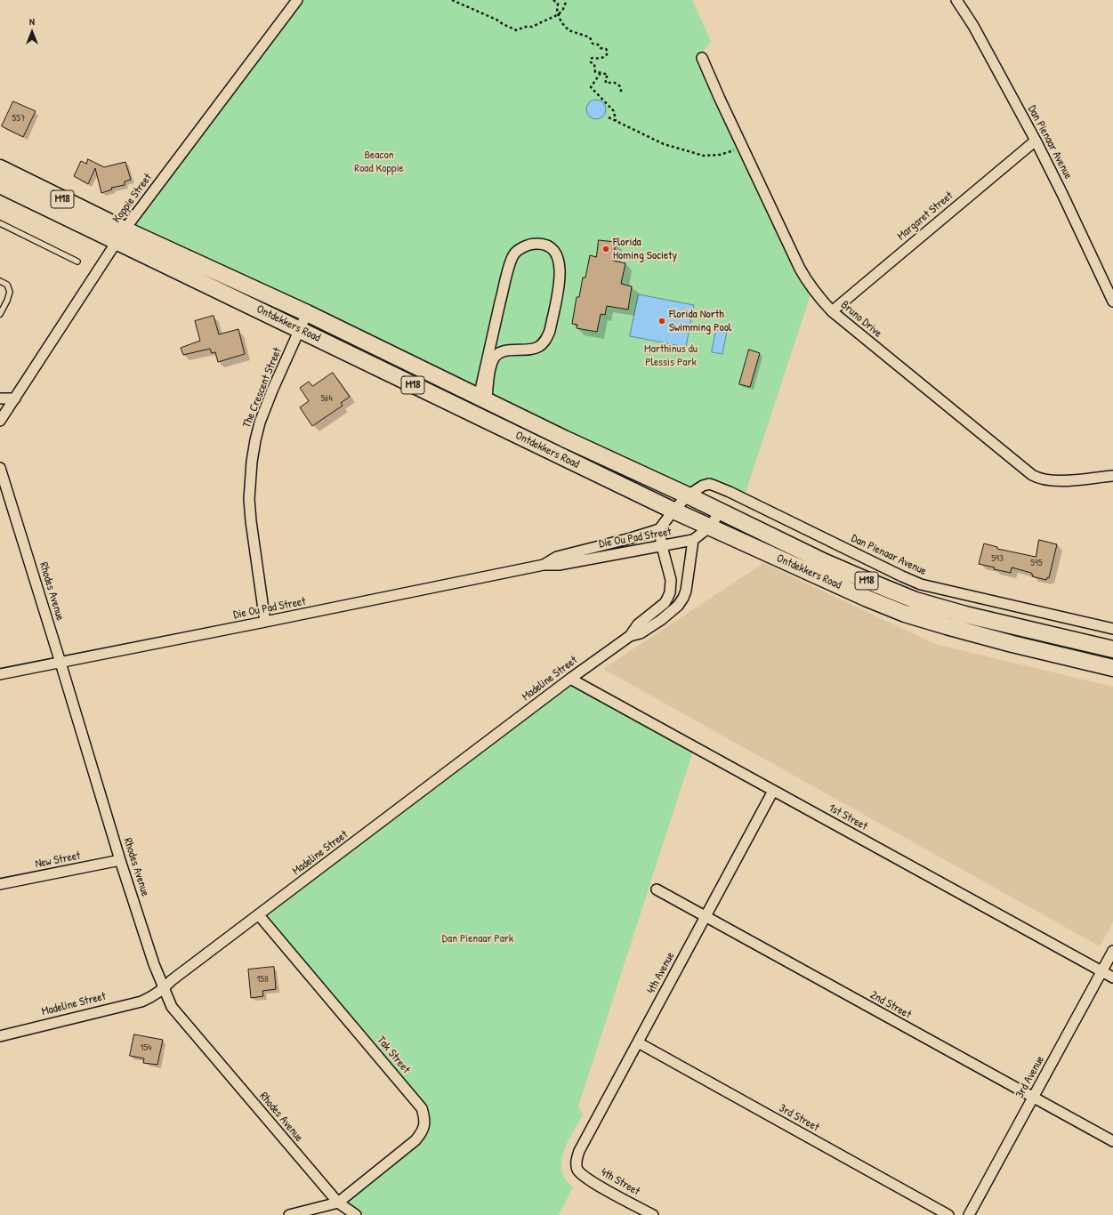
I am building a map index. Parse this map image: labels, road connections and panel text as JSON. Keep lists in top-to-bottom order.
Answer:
{
  "streets": {
    "main road": ["M18", "Ontdekkers Road"],
    "street": [
      "Dan Pienaar Avenue",
      "Koppie Street",
      "Margaret Street",
      "Bruno Drive",
      "The Crescent Street",
      "Die Ou Pad Street",
      "Rhodes Avenue",
      "Madeline Street",
      "1st Street",
      "New Street",
      "4th Avenue",
      "2nd Street",
      "Tak Street",
      "3rd Avenue",
      "3rd Street",
      "4th Street"
    ]
  },
  "crossings": [
    ["Dan Pienaar Avenue", "Margaret Street"],
    ["Dan Pienaar Avenue", "Ontdekkers Road"],
    ["Dan Pienaar Avenue", "Die Ou Pad Street"],
    ["Koppie Street", "Ontdekkers Road"],
    ["Margaret Street", "Bruno Drive"],
    ["Ontdekkers Road", "The Crescent Street"],
    ["Ontdekkers Road", "Die Ou Pad Street"],
    ["The Crescent Street", "Die Ou Pad Street"],
    ["Die Ou Pad Street", "Rhodes Avenue"],
    ["Die Ou Pad Street", "Madeline Street"],
    ["Rhodes Avenue", "Madeline Street"],
    ["Rhodes Avenue", "New Street"],
    ["Rhodes Avenue", "Tak Street"],
    ["Madeline Street", "1st Street"],
    ["Madeline Street", "Tak Street"],
    ["1st Street", "4th Avenue"],
    ["1st Street", "3rd Avenue"],
    ["4th Avenue", "2nd Street"],
    ["4th Avenue", "3rd Street"],
    ["4th Avenue", "4th Street"],
    ["2nd Street", "3rd Avenue"]
  ],
  "parks": ["Beacon Road Koppie", "Marthinus du Plessis Park", "Dan Pienaar Park"],
  "places": ["Florida Homing Society", "Florida North Swimming Pool"],
  "house_numbers": [
    "557",
    "564",
    "593",
    "595",
    "158",
    "154"
  ],
  "north": "top"
}
